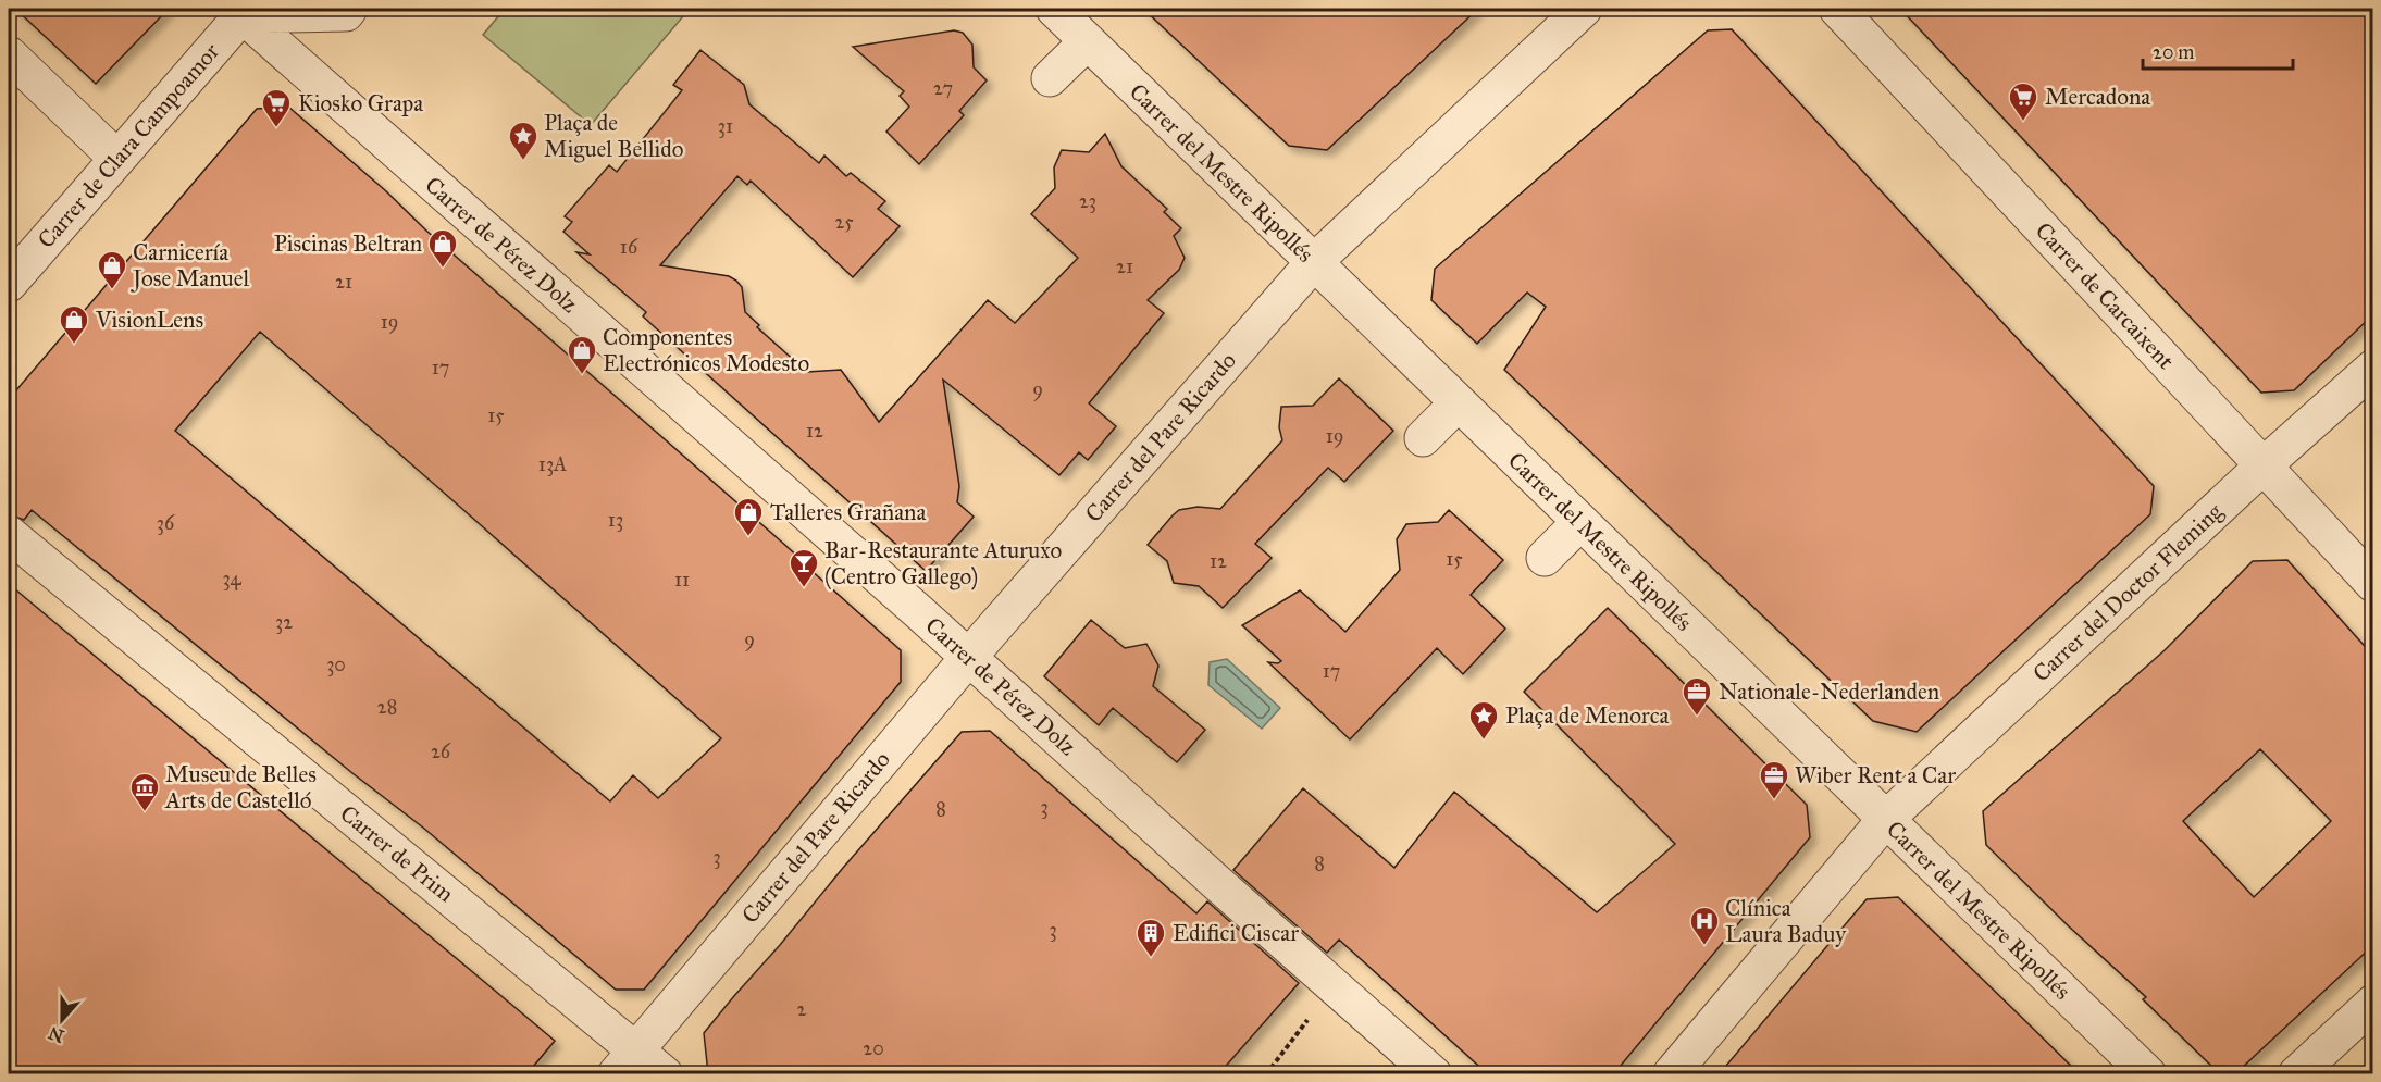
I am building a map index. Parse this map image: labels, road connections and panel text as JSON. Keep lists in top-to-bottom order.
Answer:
{
  "streets": {
    "street": [
      "Carrer de Clara Campoamor",
      "Carrer del Mestre Ripollés",
      "Carrer de Pérez Dolz",
      "Carrer de Carcaixent",
      "Carrer del Pare Ricardo",
      "Carrer del Doctor Fleming",
      "Carrer de Prim"
    ]
  },
  "crossings": [
    ["Carrer de Clara Campoamor", "Carrer de Pérez Dolz"],
    ["Carrer del Mestre Ripollés", "Carrer del Pare Ricardo"],
    ["Carrer del Mestre Ripollés", "Carrer del Doctor Fleming"],
    ["Carrer de Pérez Dolz", "Carrer del Pare Ricardo"],
    ["Carrer de Carcaixent", "Carrer del Doctor Fleming"],
    ["Carrer del Pare Ricardo", "Carrer de Prim"]
  ],
  "places": {
    "supermarket": ["Mercadona", "Kiosko Grapa"],
    "place": ["Plaça de Miguel Bellido", "Plaça de Menorca"],
    "shop": [
      "Piscinas Beltran",
      "Carnicería Jose Manuel",
      "VisionLens",
      "Componentes Electrónicos Modesto",
      "Talleres Grañana"
    ],
    "bar": ["Bar-Restaurante Aturuxo (Centro Gallego)"],
    "office": ["Nationale-Nederlanden", "Wiber Rent a Car"],
    "museum": ["Museu de Belles Arts de Castelló"],
    "hospital": ["Clínica Laura Baduy"],
    "building": ["Edifici Ciscar"]
  },
  "house_numbers": [
    "27",
    "31",
    "23",
    "25",
    "16",
    "21",
    "21",
    "19",
    "17",
    "9",
    "15",
    "12",
    "19",
    "13A",
    "13",
    "36",
    "15",
    "12",
    "34",
    "11",
    "32",
    "9",
    "30",
    "17",
    "28",
    "26",
    "3",
    "8",
    "3",
    "8",
    "3",
    "2",
    "20"
  ],
  "scale_bar": "20 m",
  "north": "bottom"
}
